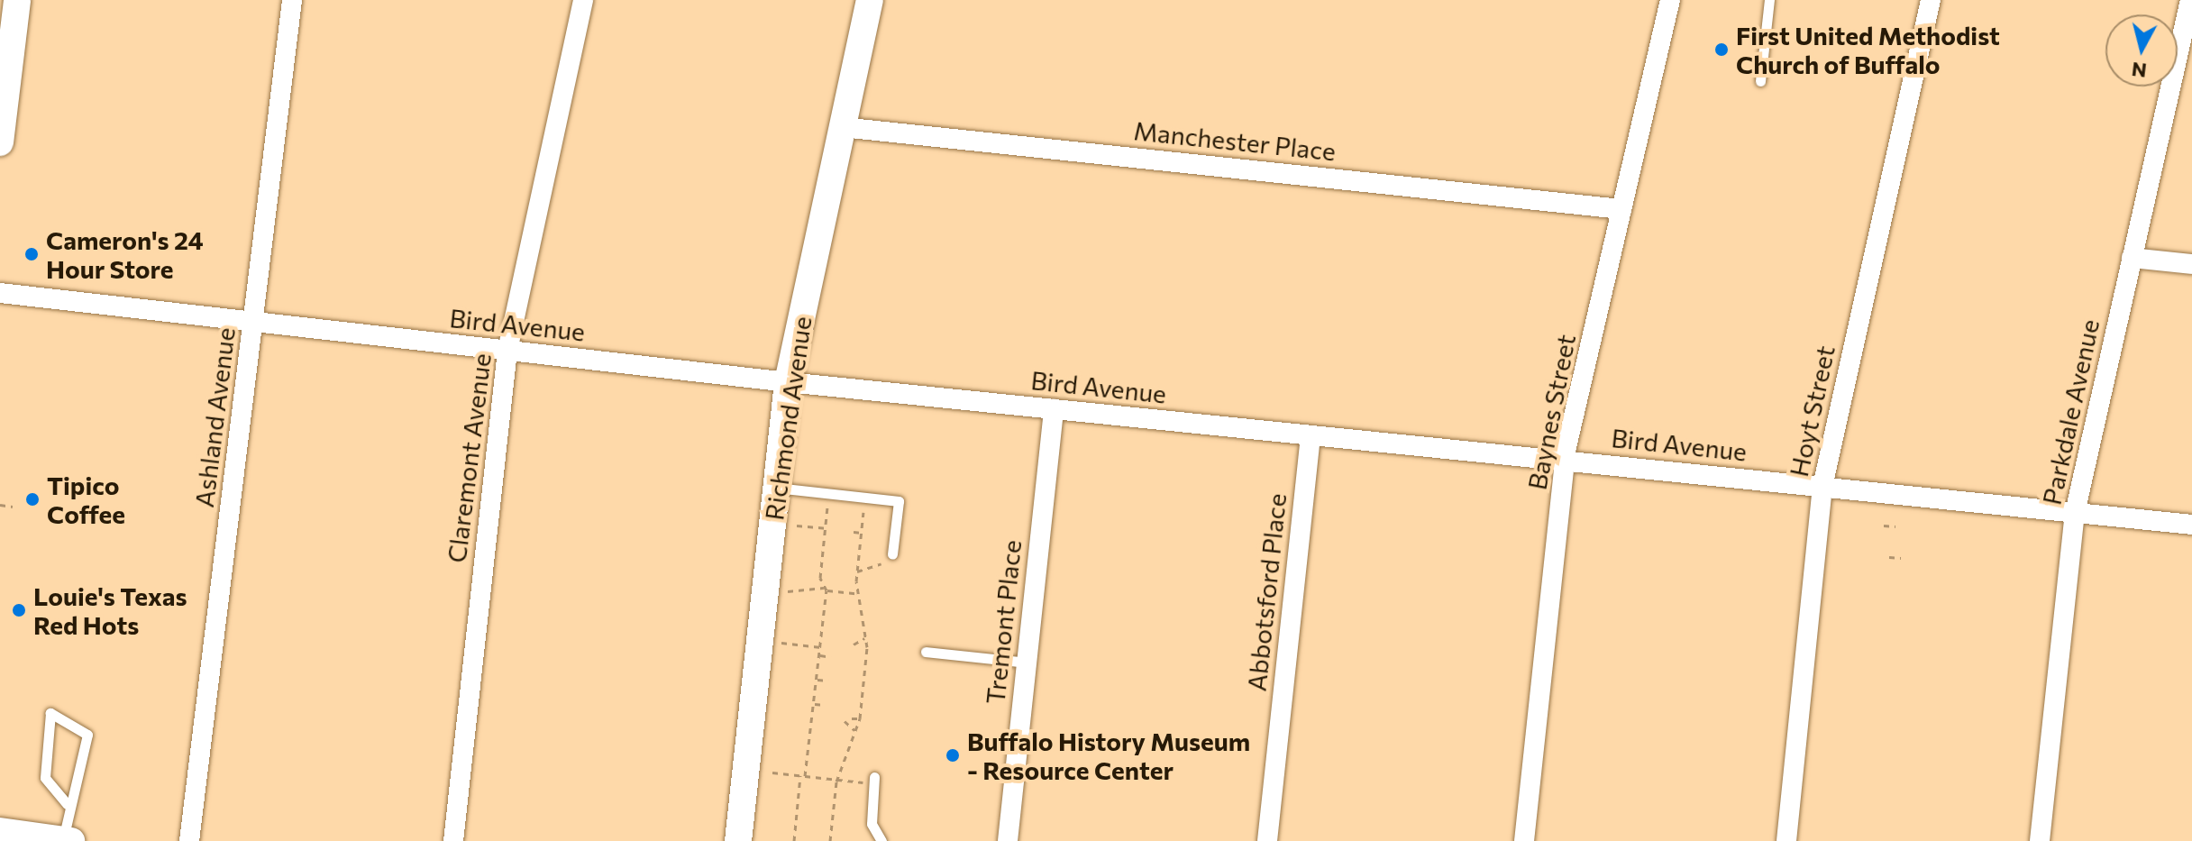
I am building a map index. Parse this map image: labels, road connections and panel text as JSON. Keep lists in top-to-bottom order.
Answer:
{
  "streets": {
    "street": [
      "Manchester Place",
      "Bird Avenue",
      "Hoyt Street",
      "Baynes Street",
      "Parkdale Avenue",
      "Ashland Avenue",
      "Richmond Avenue",
      "Claremont Avenue",
      "Abbotsford Place",
      "Tremont Place"
    ]
  },
  "crossings": [
    ["Manchester Place", "Baynes Street"],
    ["Manchester Place", "Richmond Avenue"],
    ["Bird Avenue", "Hoyt Street"],
    ["Bird Avenue", "Baynes Street"],
    ["Bird Avenue", "Parkdale Avenue"],
    ["Bird Avenue", "Ashland Avenue"],
    ["Bird Avenue", "Richmond Avenue"],
    ["Bird Avenue", "Claremont Avenue"],
    ["Bird Avenue", "Abbotsford Place"],
    ["Bird Avenue", "Tremont Place"]
  ],
  "places": [
    "First United Methodist Church of Buffalo",
    "Cameron's 24 Hour Store",
    "Tipico Coffee",
    "Louie's Texas Red Hots",
    "Buffalo History Museum - Resource Center"
  ],
  "north": "bottom"
}
